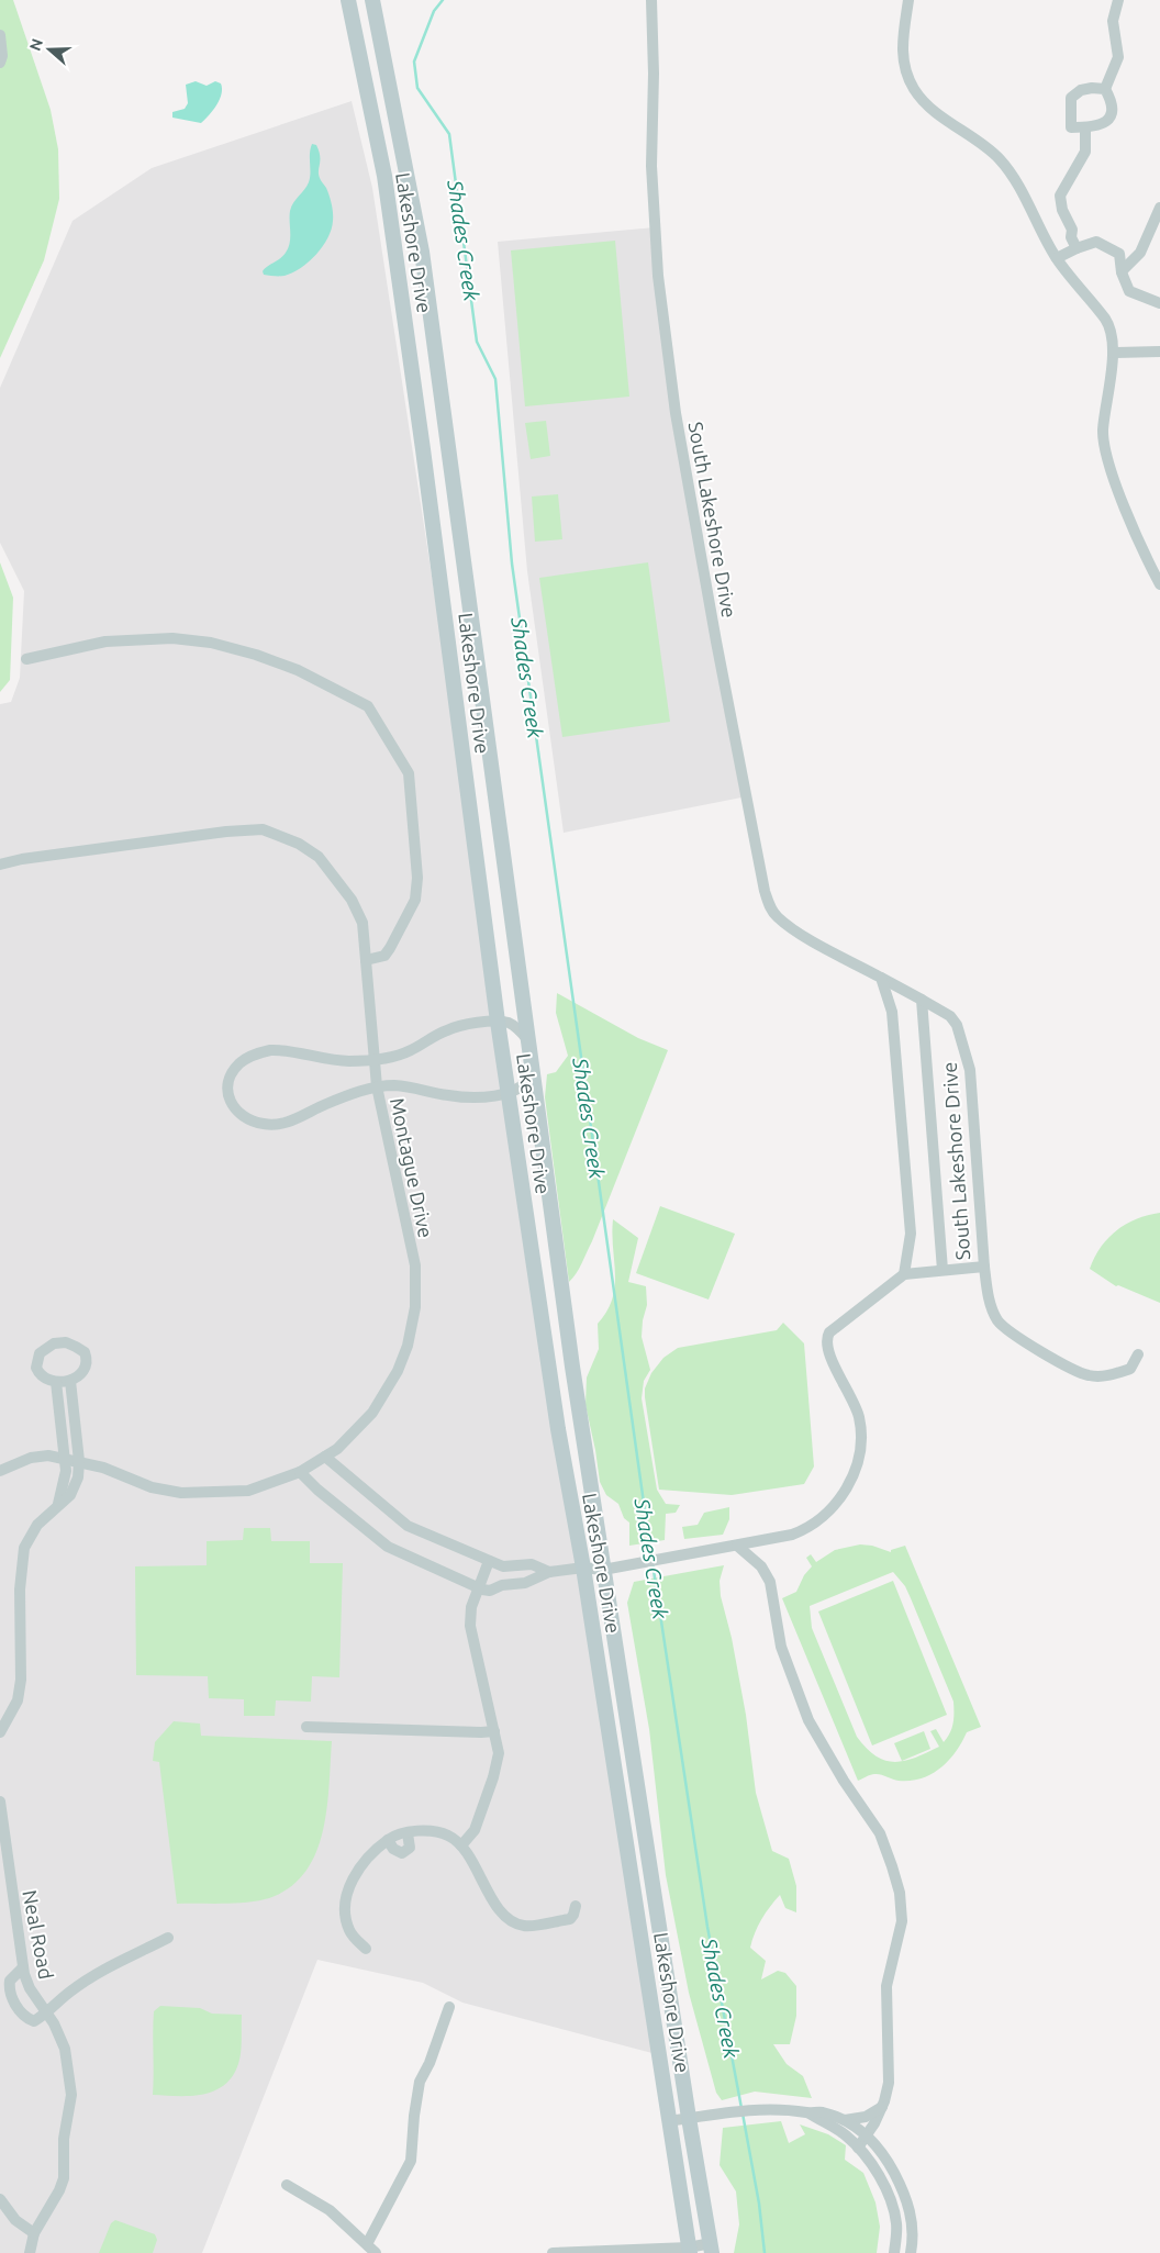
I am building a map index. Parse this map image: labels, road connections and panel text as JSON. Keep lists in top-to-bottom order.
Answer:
{
  "streets": {
    "main road": ["Lakeshore Drive"],
    "street": ["South Lakeshore Drive", "Montague Drive", "Neal Road"]
  },
  "water": ["Shades Creek"],
  "north": "left"
}
